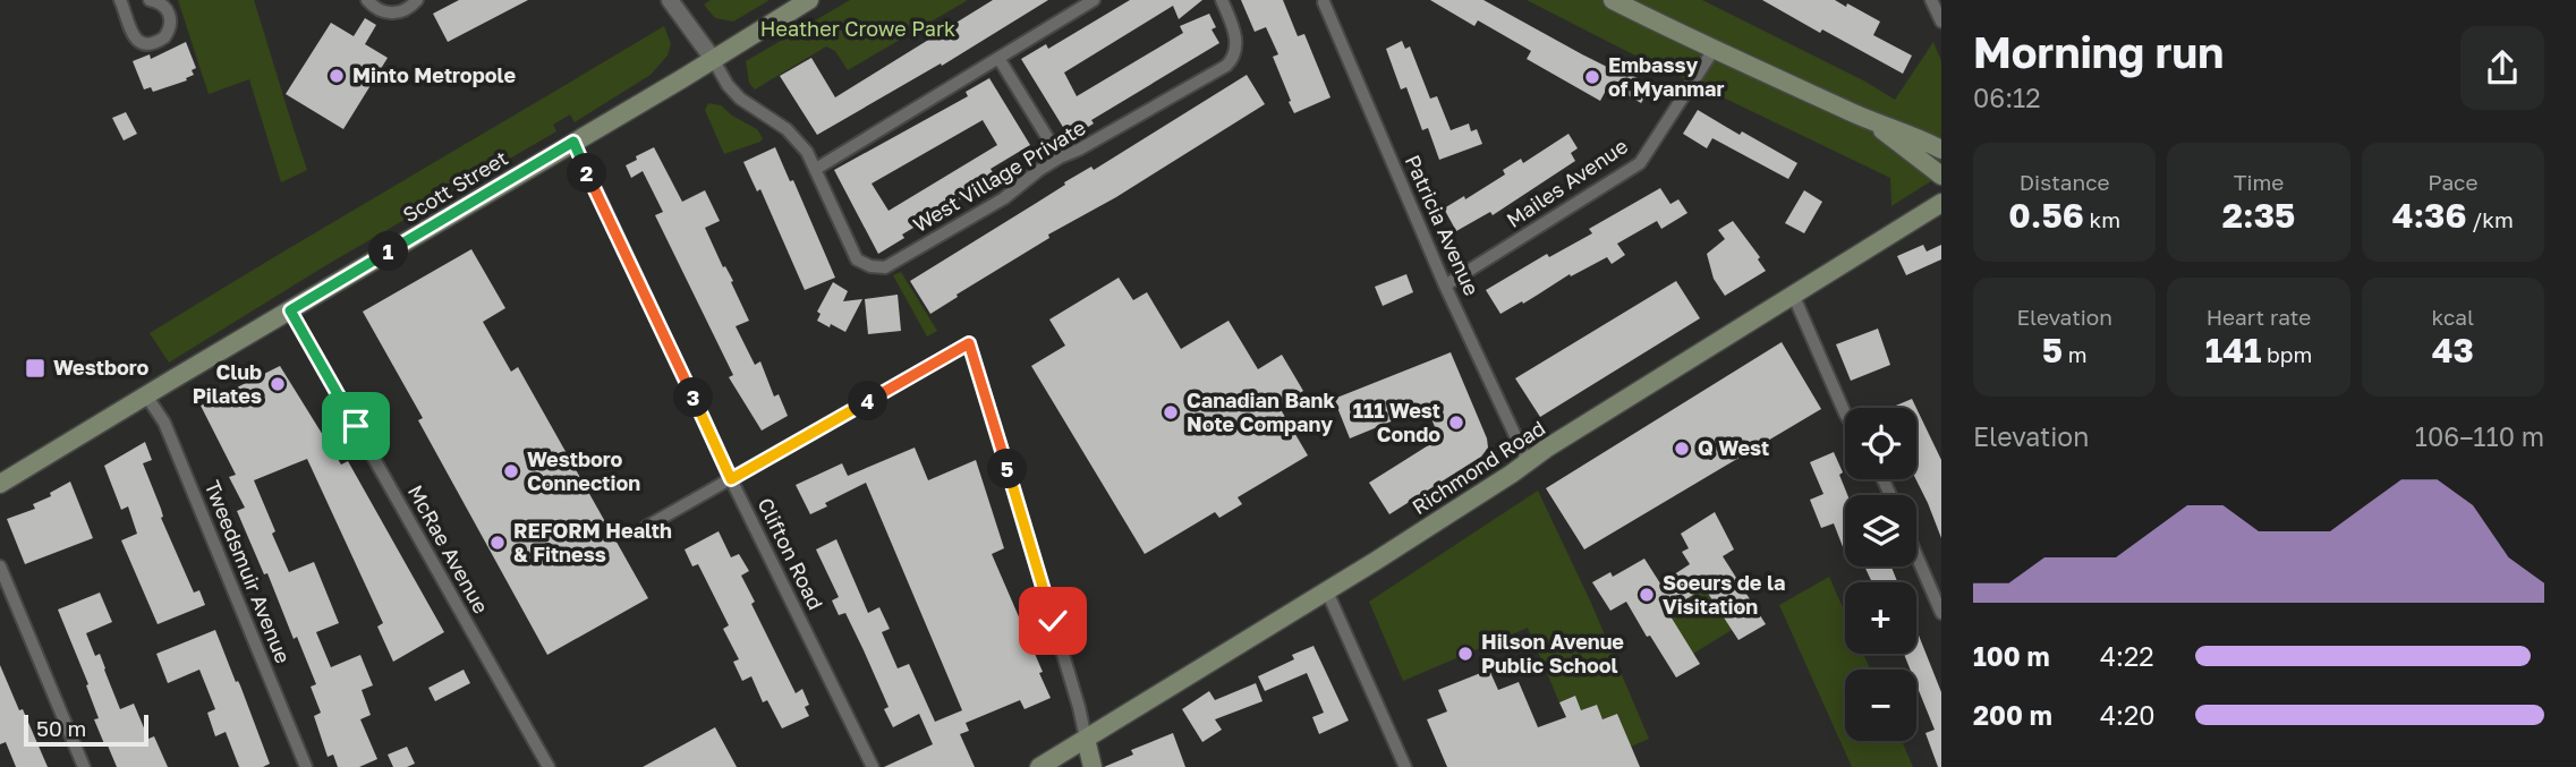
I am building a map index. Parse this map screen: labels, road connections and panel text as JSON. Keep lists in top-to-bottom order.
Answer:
{
  "streets": {
    "main road": ["Scott Street", "Richmond Road"],
    "street": [
      "West Village Private",
      "Mailes Avenue",
      "Patricia Avenue",
      "McRae Avenue",
      "Clifton Road",
      "Tweedsmuir Avenue"
    ]
  },
  "crossings": [
    ["West Village Private", "Scott Street"],
    ["Mailes Avenue", "Patricia Avenue"],
    ["Scott Street", "McRae Avenue"],
    ["Scott Street", "Clifton Road"],
    ["Scott Street", "Tweedsmuir Avenue"],
    ["Patricia Avenue", "Richmond Road"]
  ],
  "parks": ["Heather Crowe Park"],
  "places": {
    "other": [
      "Minto Metropole",
      "Embassy of Myanmar",
      "Club Pilates",
      "Canadian Bank Note Company",
      "111 West Condo",
      "Q West",
      "Westboro Connection",
      "REFORM Health & Fitness",
      "Soeurs de la Visitation",
      "Hilson Avenue Public School"
    ],
    "transit": ["Westboro"]
  },
  "scale_bar": "50 m",
  "page": {
    "heading": ["Morning run", "06:12"],
    "stats": [
      ["Distance", "0.56 km"],
      ["Time", "2:35"],
      ["Pace", "4:36 /km"],
      ["Elevation", "5 m"],
      ["Heart rate", "141 bpm"],
      ["kcal", "43"]
    ],
    "pins": [
      "2",
      "1",
      "3",
      "4",
      "5"
    ],
    "chart": ["Elevation", "106–110 m"],
    "map_buttons": ["+", "−"],
    "list": [
      {
        "name": "100 m",
        "note": "4:22"
      },
      {
        "name": "200 m",
        "note": "4:20"
      }
    ],
    "scale": "50 m"
  }
}
